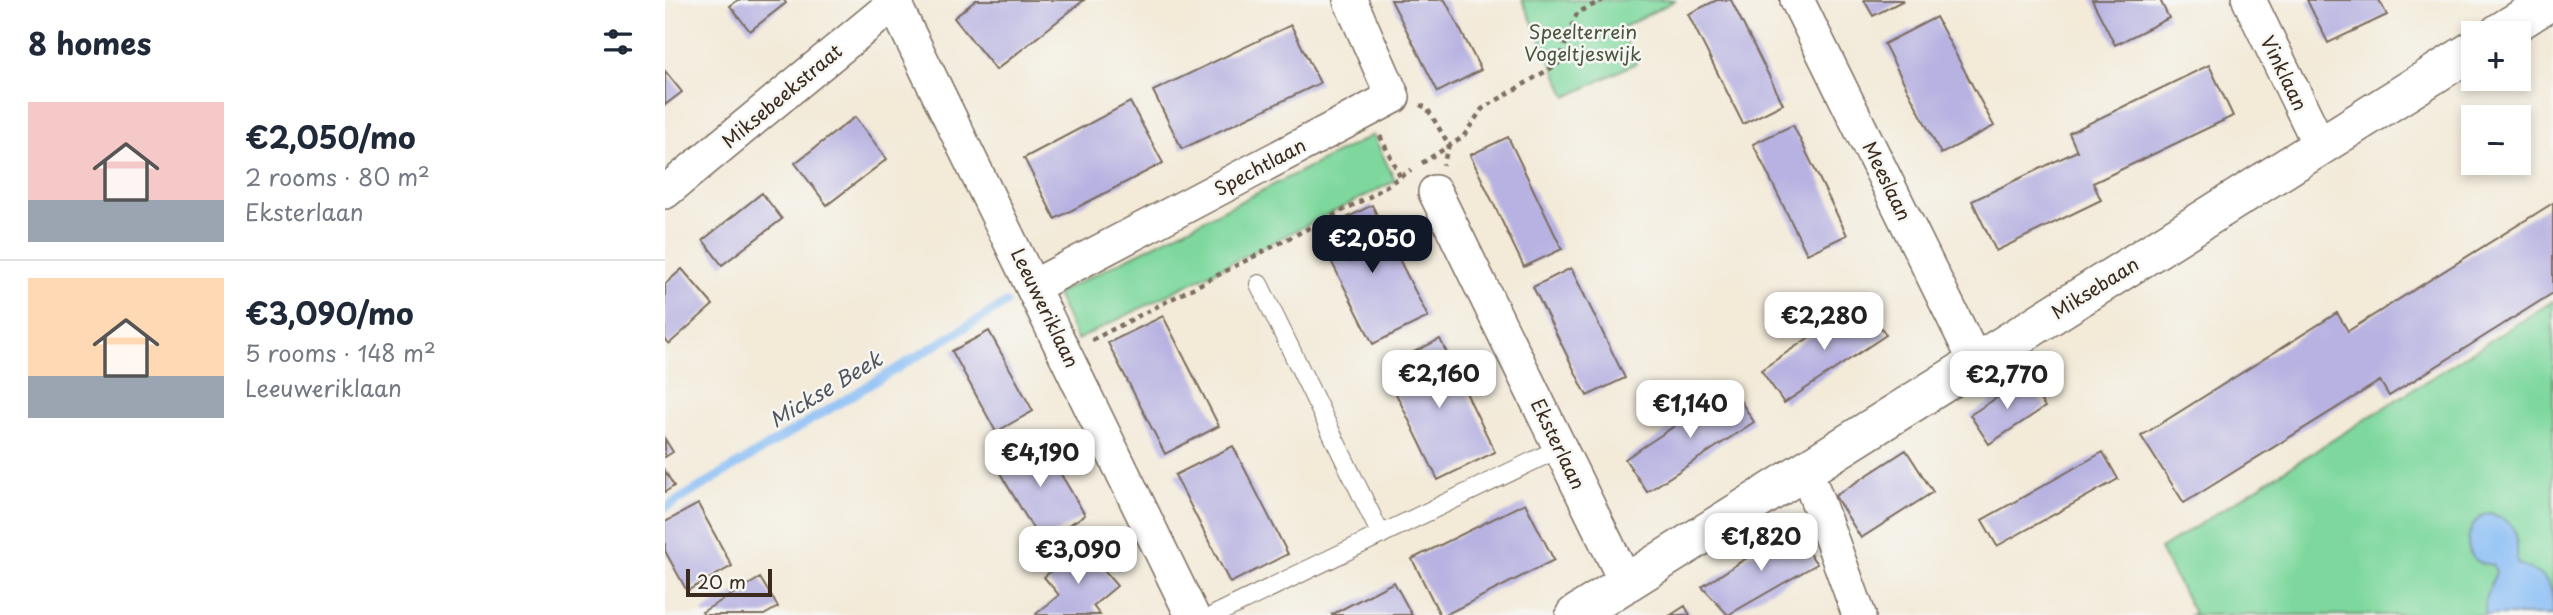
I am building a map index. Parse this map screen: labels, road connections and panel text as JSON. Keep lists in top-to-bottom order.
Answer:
{
  "streets": {
    "street": [
      "Vinklaan",
      "Miksebeekstraat",
      "Spechtlaan",
      "Meeslaan",
      "Miksebaan",
      "Leeuweriklaan",
      "Eksterlaan"
    ]
  },
  "crossings": [
    ["Vinklaan", "Miksebaan"],
    ["Miksebeekstraat", "Leeuweriklaan"],
    ["Spechtlaan", "Leeuweriklaan"],
    ["Meeslaan", "Miksebaan"],
    ["Miksebaan", "Eksterlaan"]
  ],
  "water": ["Mickse Beek"],
  "parks": ["Speelterrein Vogeltjeswijk"],
  "scale_bar": "20 m",
  "page": {
    "heading": "8 homes",
    "map_buttons": ["+", "−"],
    "list": [
      {
        "name": "€2,050/mo",
        "note": "2 rooms · 80 m² · Eksterlaan"
      },
      {
        "name": "€3,090/mo",
        "note": "5 rooms · 148 m² · Leeuweriklaan"
      }
    ],
    "price": [
      "€2,050",
      "€2,280",
      "€2,160",
      "€2,770",
      "€1,140",
      "€4,190",
      "€1,820",
      "€3,090"
    ],
    "scale": "20 m"
  }
}
